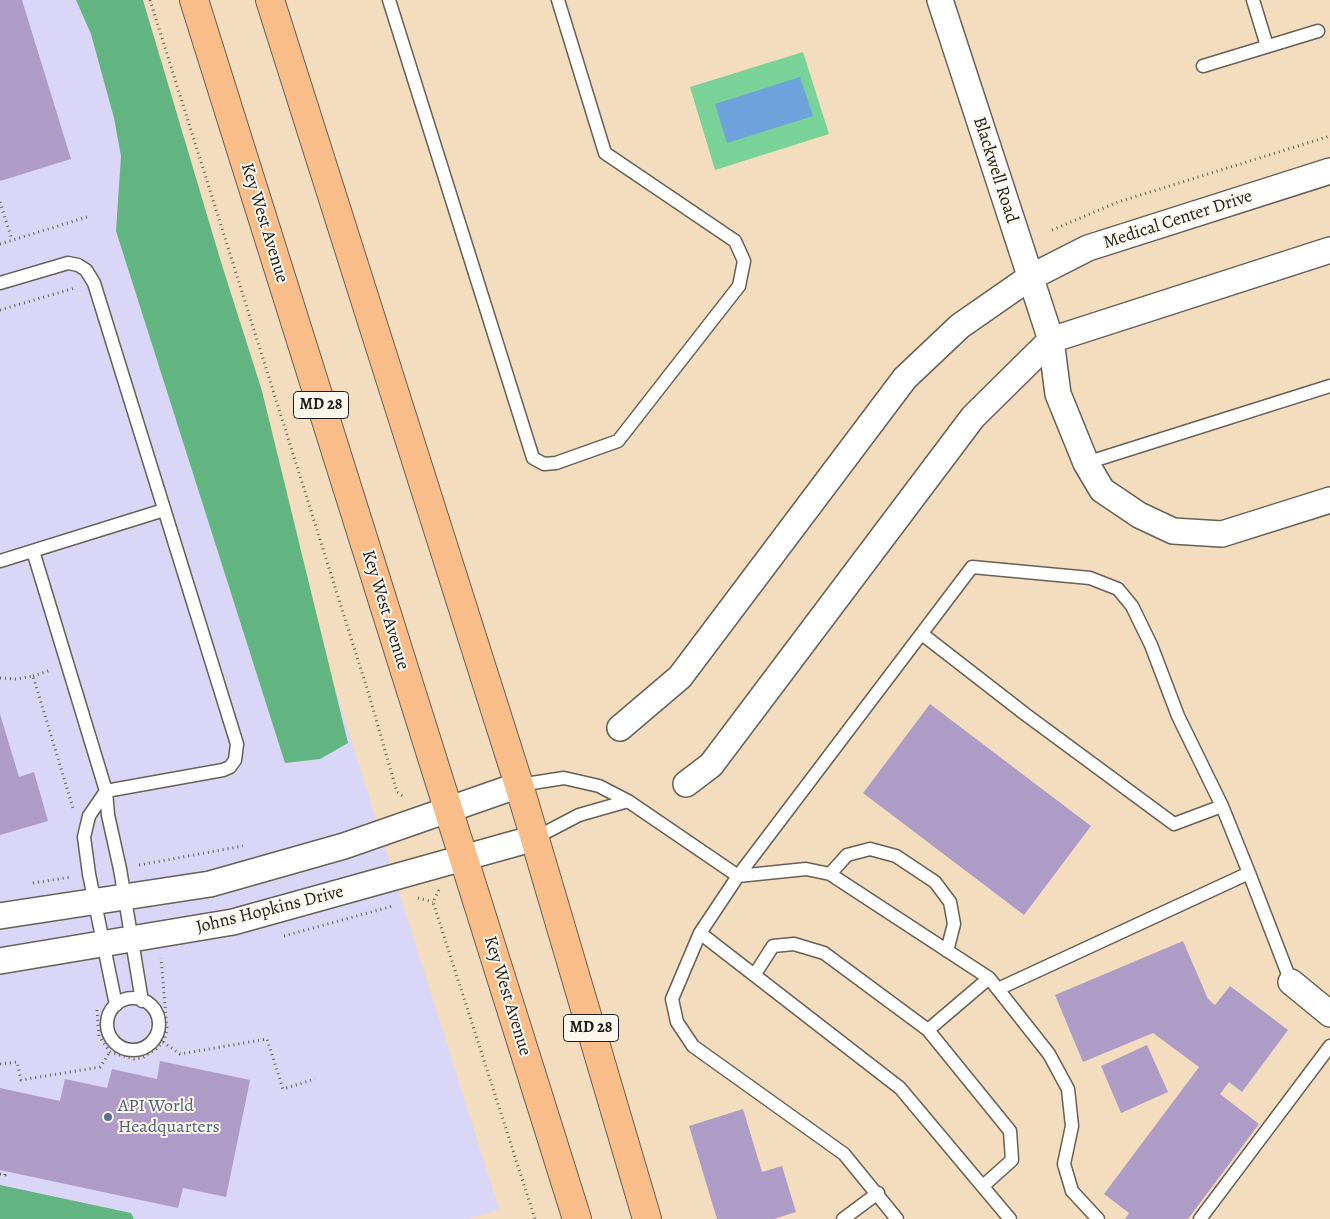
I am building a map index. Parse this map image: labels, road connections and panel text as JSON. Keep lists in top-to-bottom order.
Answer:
{
  "streets": {
    "main road": ["Key West Avenue", "MD 28"],
    "street": ["Blackwell Road", "Medical Center Drive", "Johns Hopkins Drive"]
  },
  "crossings": [
    ["Blackwell Road", "Medical Center Drive"],
    ["Key West Avenue", "Johns Hopkins Drive"],
    ["MD 28", "Johns Hopkins Drive"]
  ],
  "places": ["API World Headquarters"]
}
